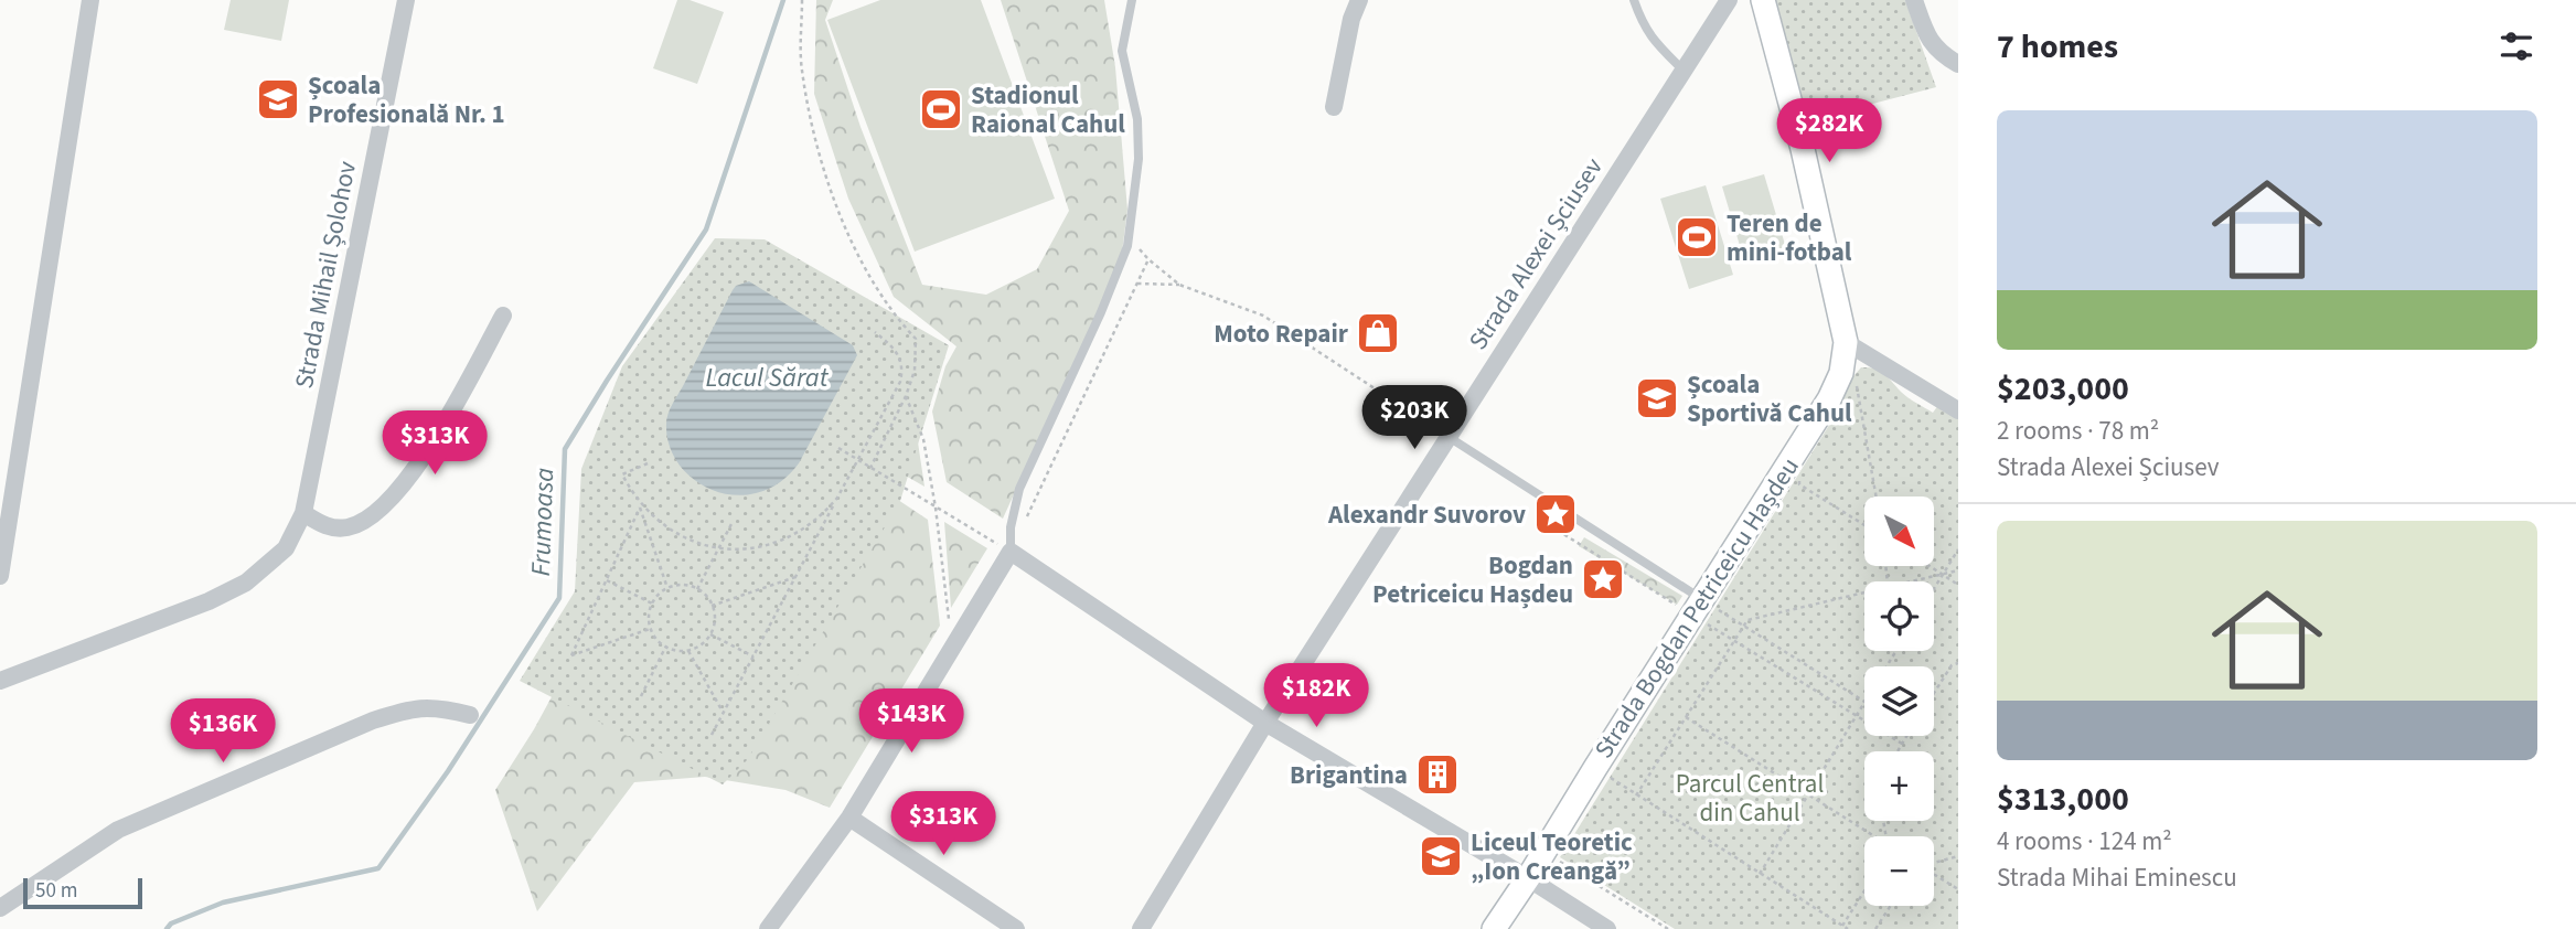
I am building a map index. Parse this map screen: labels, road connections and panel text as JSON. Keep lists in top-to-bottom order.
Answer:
{
  "streets": {
    "main road": ["Strada Bogdan Petriceicu Hașdeu"],
    "street": ["Strada Alexei Șciusev", "Strada Mihail Șolohov"]
  },
  "water": ["Lacul Sărat", "Frumoasa"],
  "parks": ["Parcul Central din Cahul"],
  "places": {
    "school or university": ["Școala Profesională Nr. 1", "Școala Sportivă Cahul", "Liceul Teoretic „Ion Creangă”"],
    "sports": ["Stadionul Raional Cahul", "Teren de mini-fotbal"],
    "shop": ["Moto Repair"],
    "place": ["Alexandr Suvorov", "Bogdan Petriceicu Hașdeu"],
    "building": ["Brigantina"]
  },
  "scale_bar": "50 m",
  "north": "bottom right",
  "page": {
    "heading": "7 homes",
    "list": [
      {
        "name": "$203,000",
        "note": "2 rooms · 78 m² · Strada Alexei Șciusev"
      },
      {
        "name": "$313,000",
        "note": "4 rooms · 124 m² · Strada Mihai Eminescu"
      }
    ],
    "price": [
      "$282K",
      "$203K",
      "$313K",
      "$182K",
      "$143K",
      "$136K",
      "$313K"
    ],
    "map_buttons": ["+", "−"],
    "scale": "50 m"
  }
}
